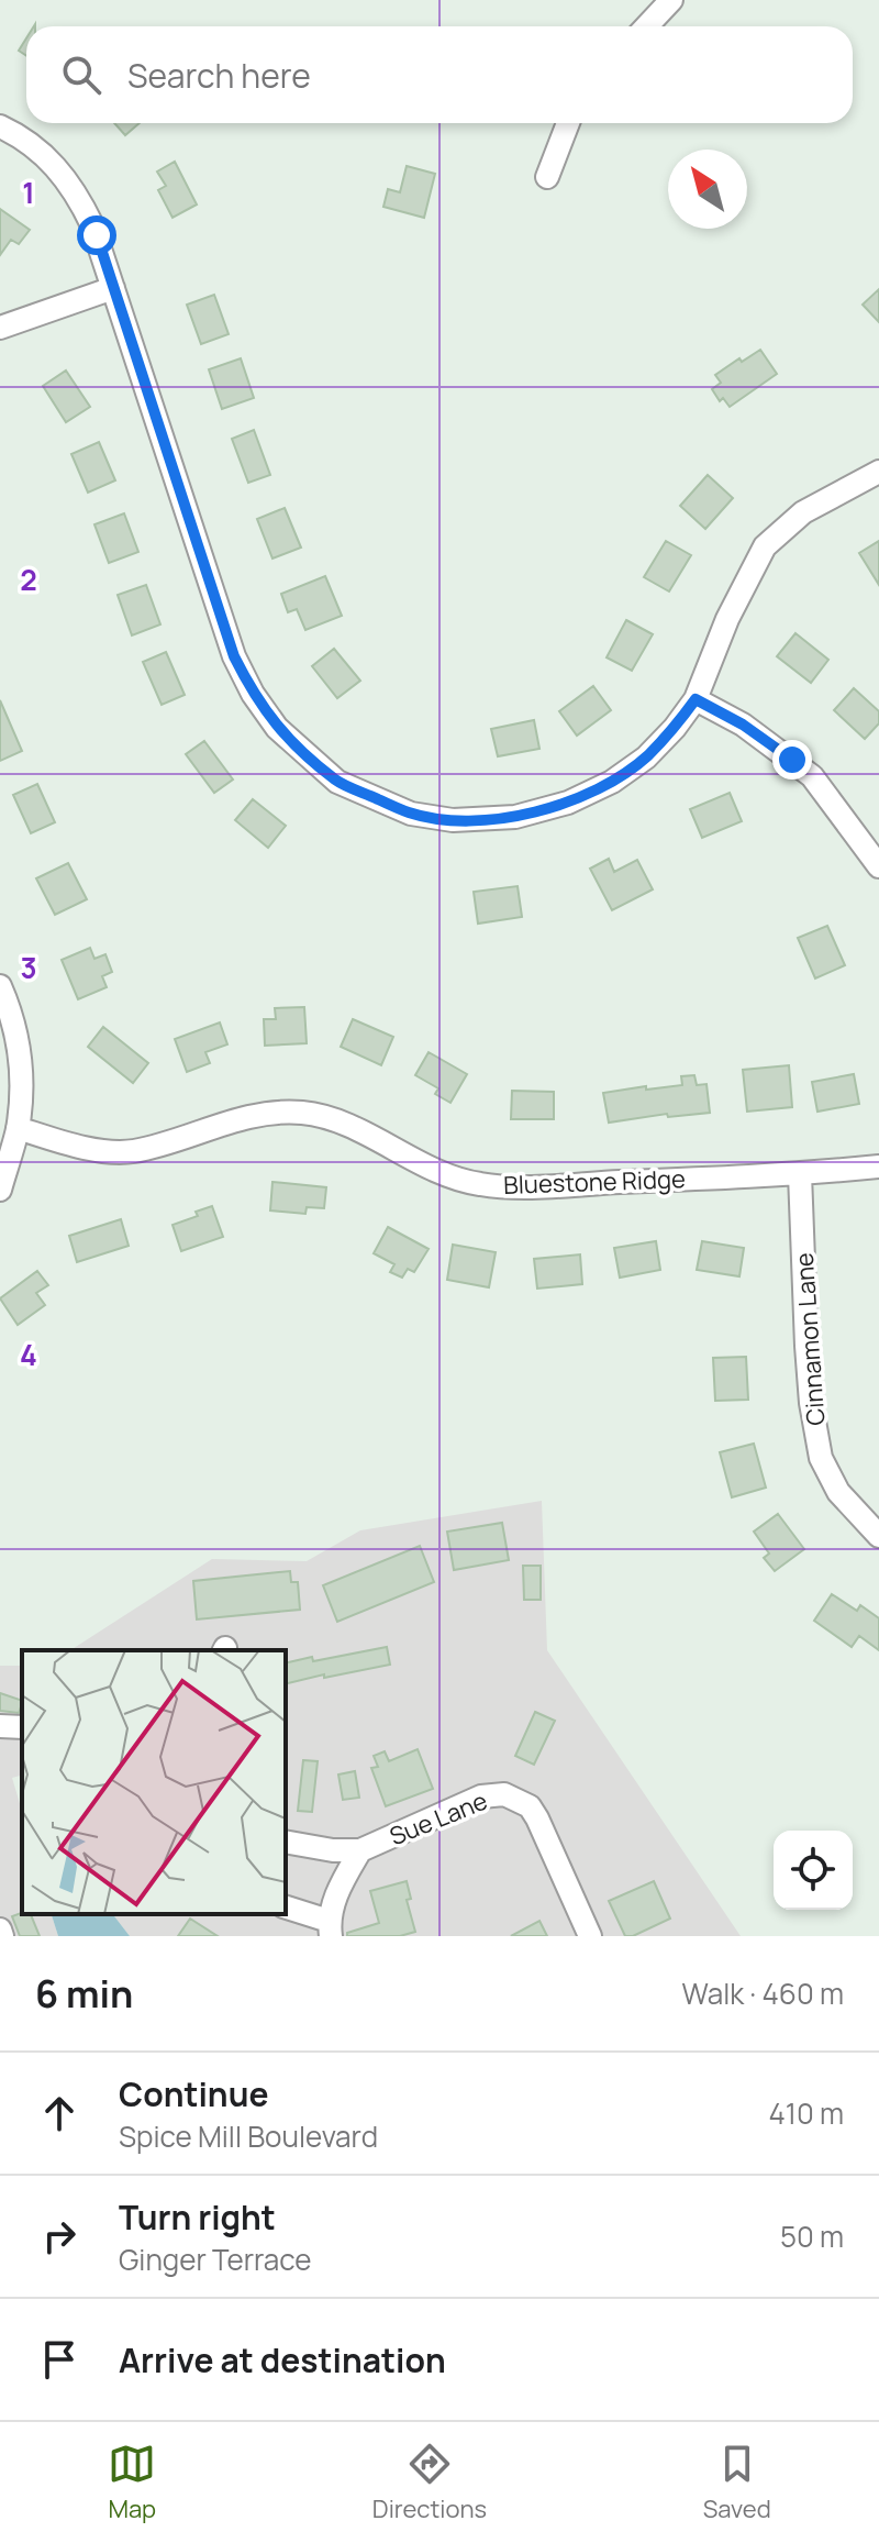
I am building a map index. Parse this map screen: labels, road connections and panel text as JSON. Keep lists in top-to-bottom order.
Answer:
{
  "streets": {
    "street": ["Bluestone Ridge", "Cinnamon Lane", "Sue Lane"]
  },
  "crossings": [
    ["Bluestone Ridge", "Cinnamon Lane"]
  ],
  "north": "top left",
  "page": {
    "search": "Search here",
    "heading": ["6 min", "Walk · 460 m"],
    "list": [
      ["Continue", "Spice Mill Boulevard", "410 m"],
      ["Turn right", "Ginger Terrace", "50 m"],
      "Arrive at destination"
    ],
    "nav": ["Map", "Directions", "Saved"]
  },
  "grid": {
    "rows": [
      "1",
      "2",
      "3",
      "4"
    ]
  }
}
